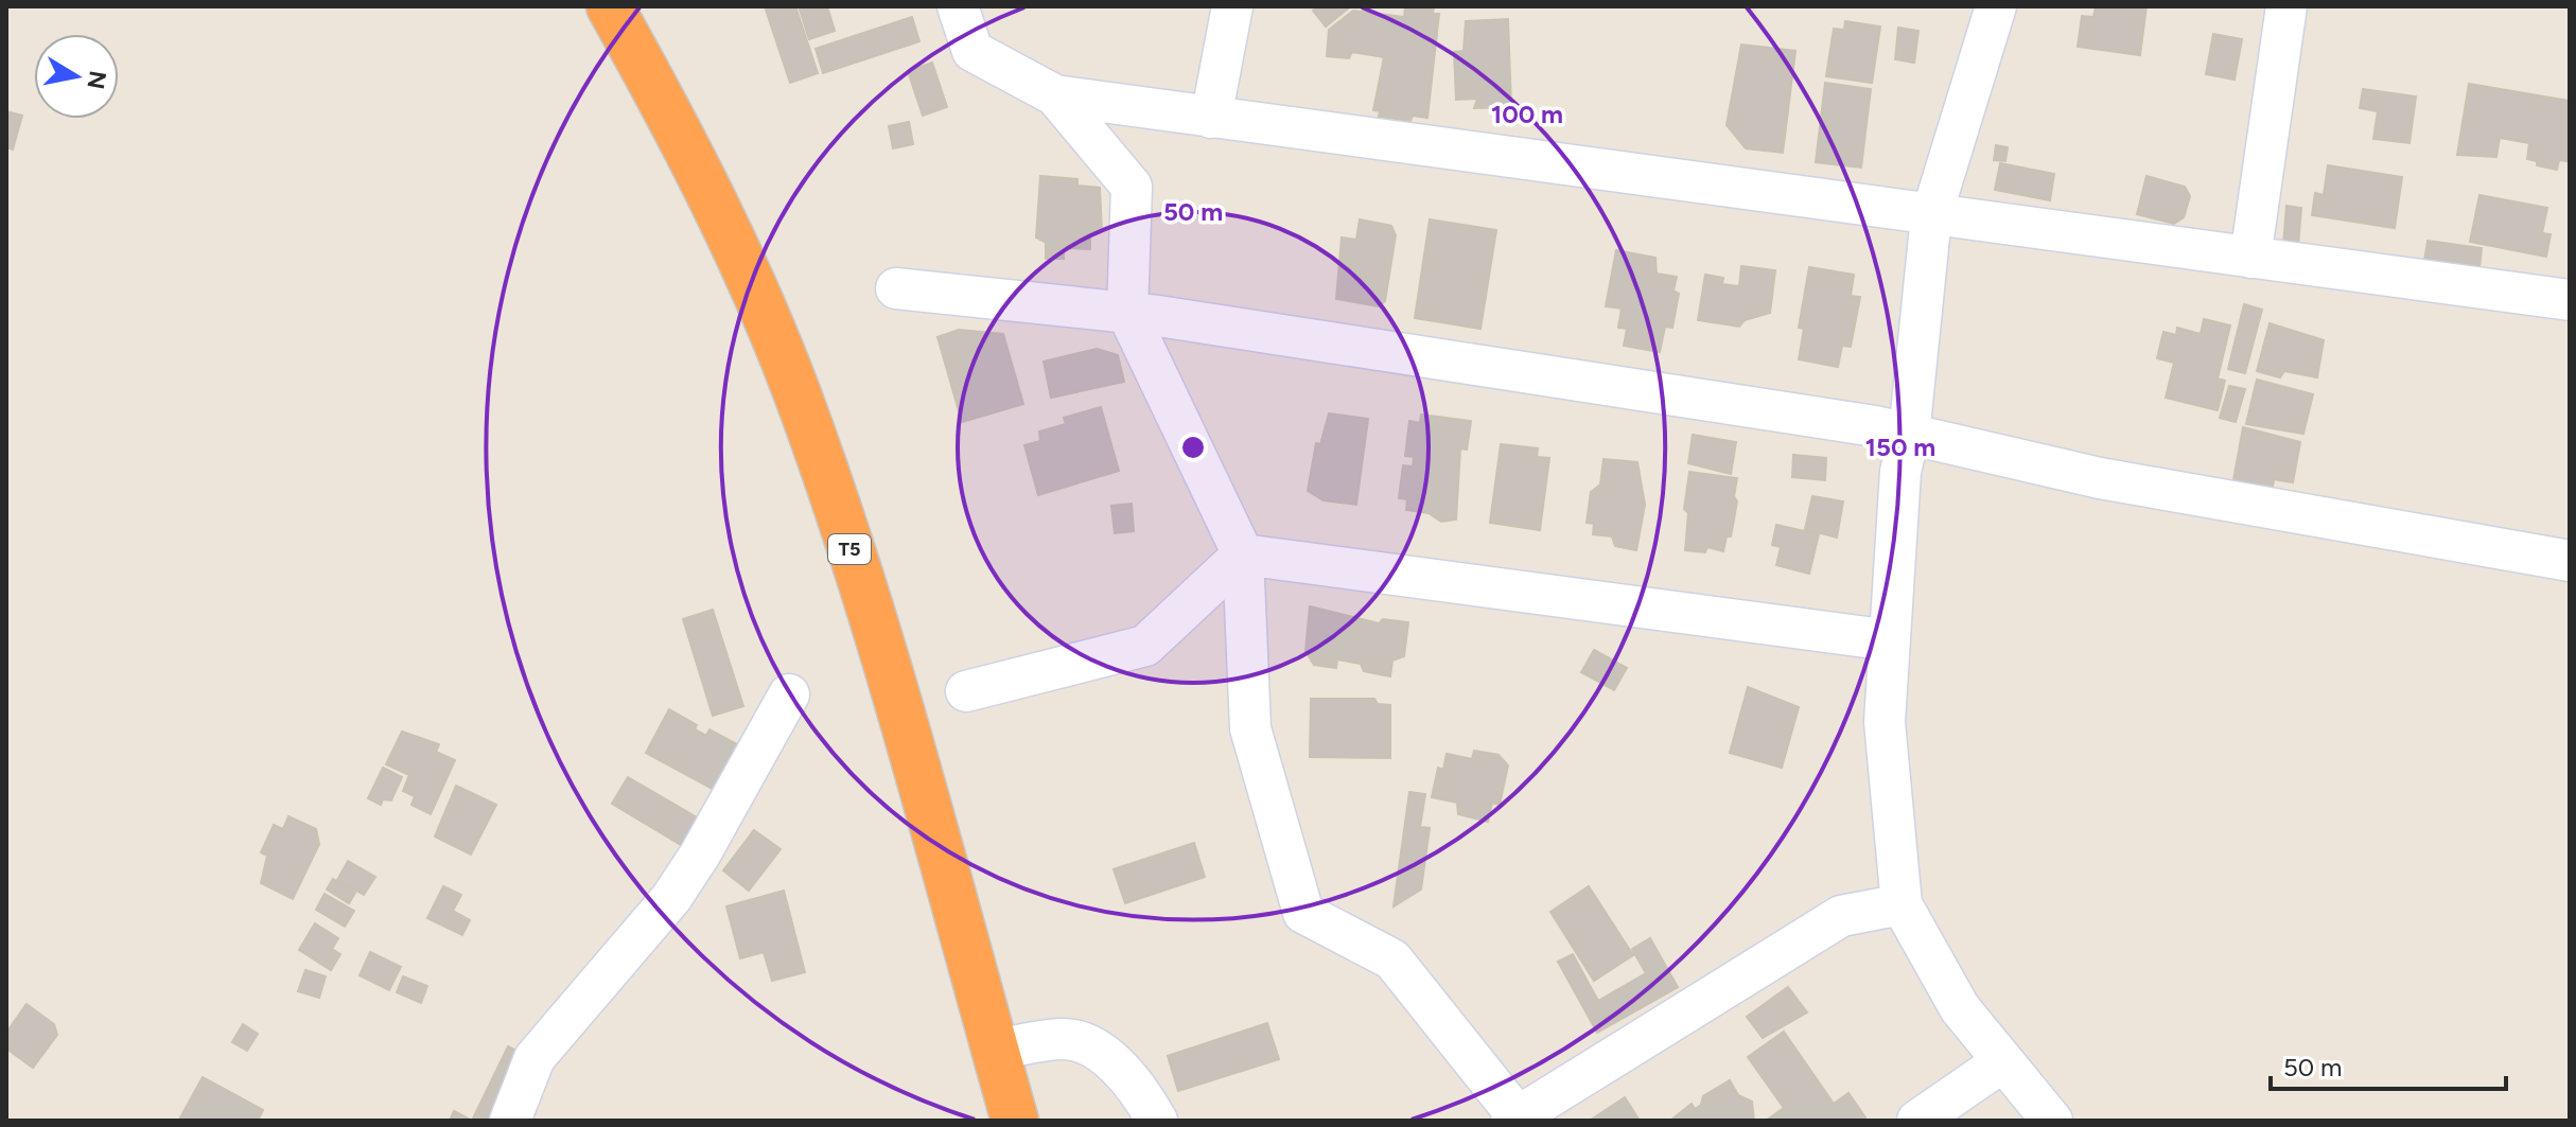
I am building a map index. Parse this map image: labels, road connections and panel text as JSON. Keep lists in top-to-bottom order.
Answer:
{
  "streets": {
    "highway": ["T5"]
  },
  "scale_bar": "50 m",
  "north": "right",
  "rings": ["100 m", "50 m", "150 m"]
}
